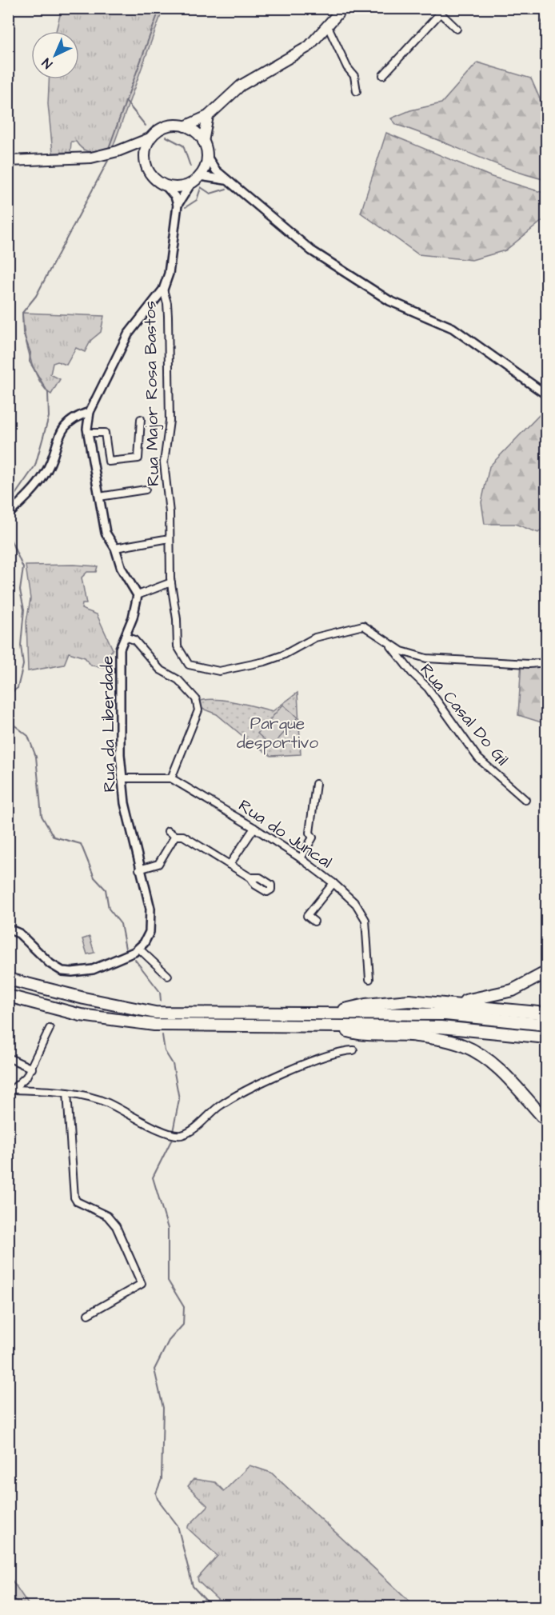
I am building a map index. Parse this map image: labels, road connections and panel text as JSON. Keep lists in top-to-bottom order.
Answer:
{
  "streets": {
    "street": [
      "Rua Major Rosa Bastos",
      "Rua Casal Do Gil",
      "Rua da Liberdade",
      "Rua do Juncal"
    ]
  },
  "crossings": [
    ["Rua Major Rosa Bastos", "Rua Casal Do Gil"]
  ],
  "parks": ["Parque desportivo"],
  "north": "bottom left"
}
